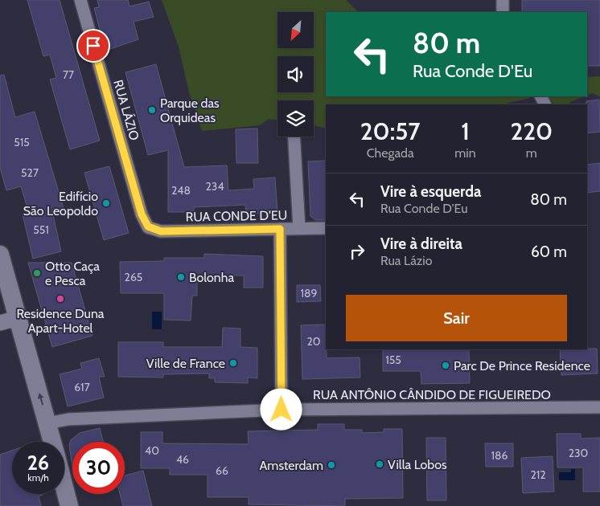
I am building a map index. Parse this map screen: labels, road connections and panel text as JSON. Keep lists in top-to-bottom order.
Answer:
{
  "streets": {
    "street": ["RUA LÁZIO", "RUA CONDE D'EU", "RUA ANTÔNIO CÂNDIDO DE FIGUEIREDO"]
  },
  "crossings": [
    ["RUA LÁZIO", "RUA CONDE D'EU"]
  ],
  "places": [
    "Parque das Orquideas",
    "Edifício São Leopoldo",
    "Otto Caça e Pesca",
    "Bolonha",
    "Residence Duna Apart-Hotel",
    "Ville de France",
    "Parc De Prince Residence",
    "Villa Lobos",
    "Amsterdam"
  ],
  "house_numbers": [
    "77",
    "515",
    "527",
    "234",
    "248",
    "551",
    "265",
    "189",
    "20",
    "155",
    "617",
    "40",
    "230",
    "186",
    "46",
    "66",
    "212"
  ],
  "north": "bottom left",
  "page": {
    "turn": ["80 m", "Rua Conde D'Eu"],
    "eta": [
      "20:57",
      "Chegada",
      "1",
      "min",
      "220",
      "m"
    ],
    "list": [
      {
        "name": "Vire à esquerda",
        "note": "Rua Conde D'Eu",
        "value": "80 m"
      },
      {
        "name": "Vire à direita",
        "note": "Rua Lázio",
        "value": "60 m"
      }
    ],
    "buttons": "Sair",
    "speed": "26 km/h",
    "limit": "30"
  }
}
